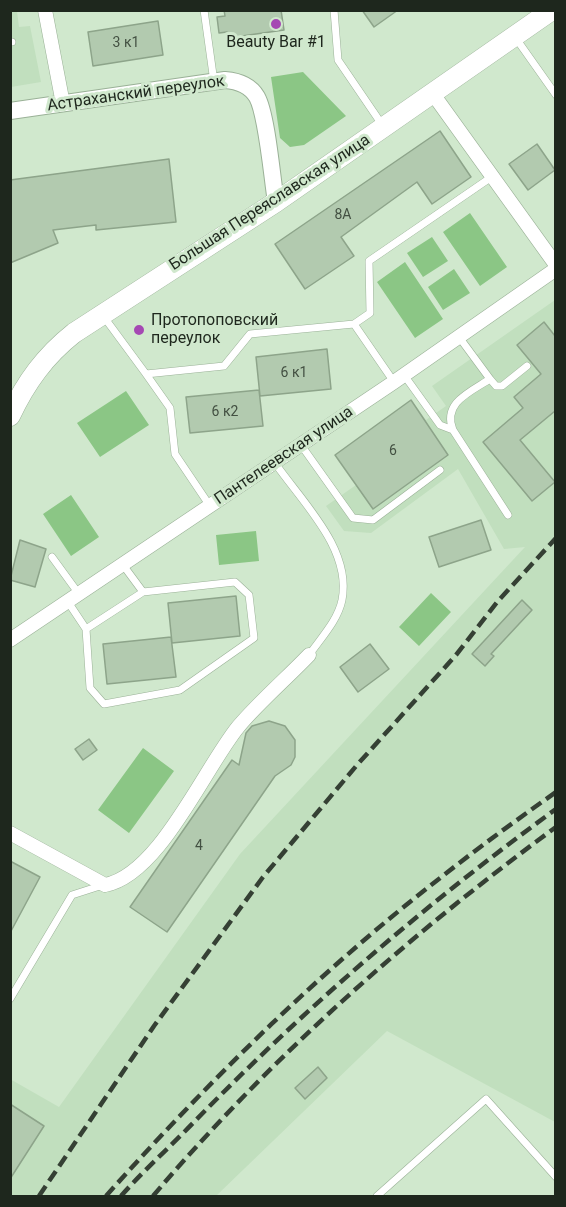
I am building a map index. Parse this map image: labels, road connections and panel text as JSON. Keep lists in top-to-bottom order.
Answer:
{
  "streets": {
    "main road": ["Большая Переяславская улица"],
    "street": ["Астраханский переулок", "Пантелеевская улица"]
  },
  "crossings": [
    ["Астраханский переулок", "Большая Переяславская улица"]
  ],
  "places": ["Beauty Bar #1", "Протопоповский переулок"],
  "house_numbers": [
    "3 к1",
    "8А",
    "6 к1",
    "6 к2",
    "6",
    "4"
  ]
}
